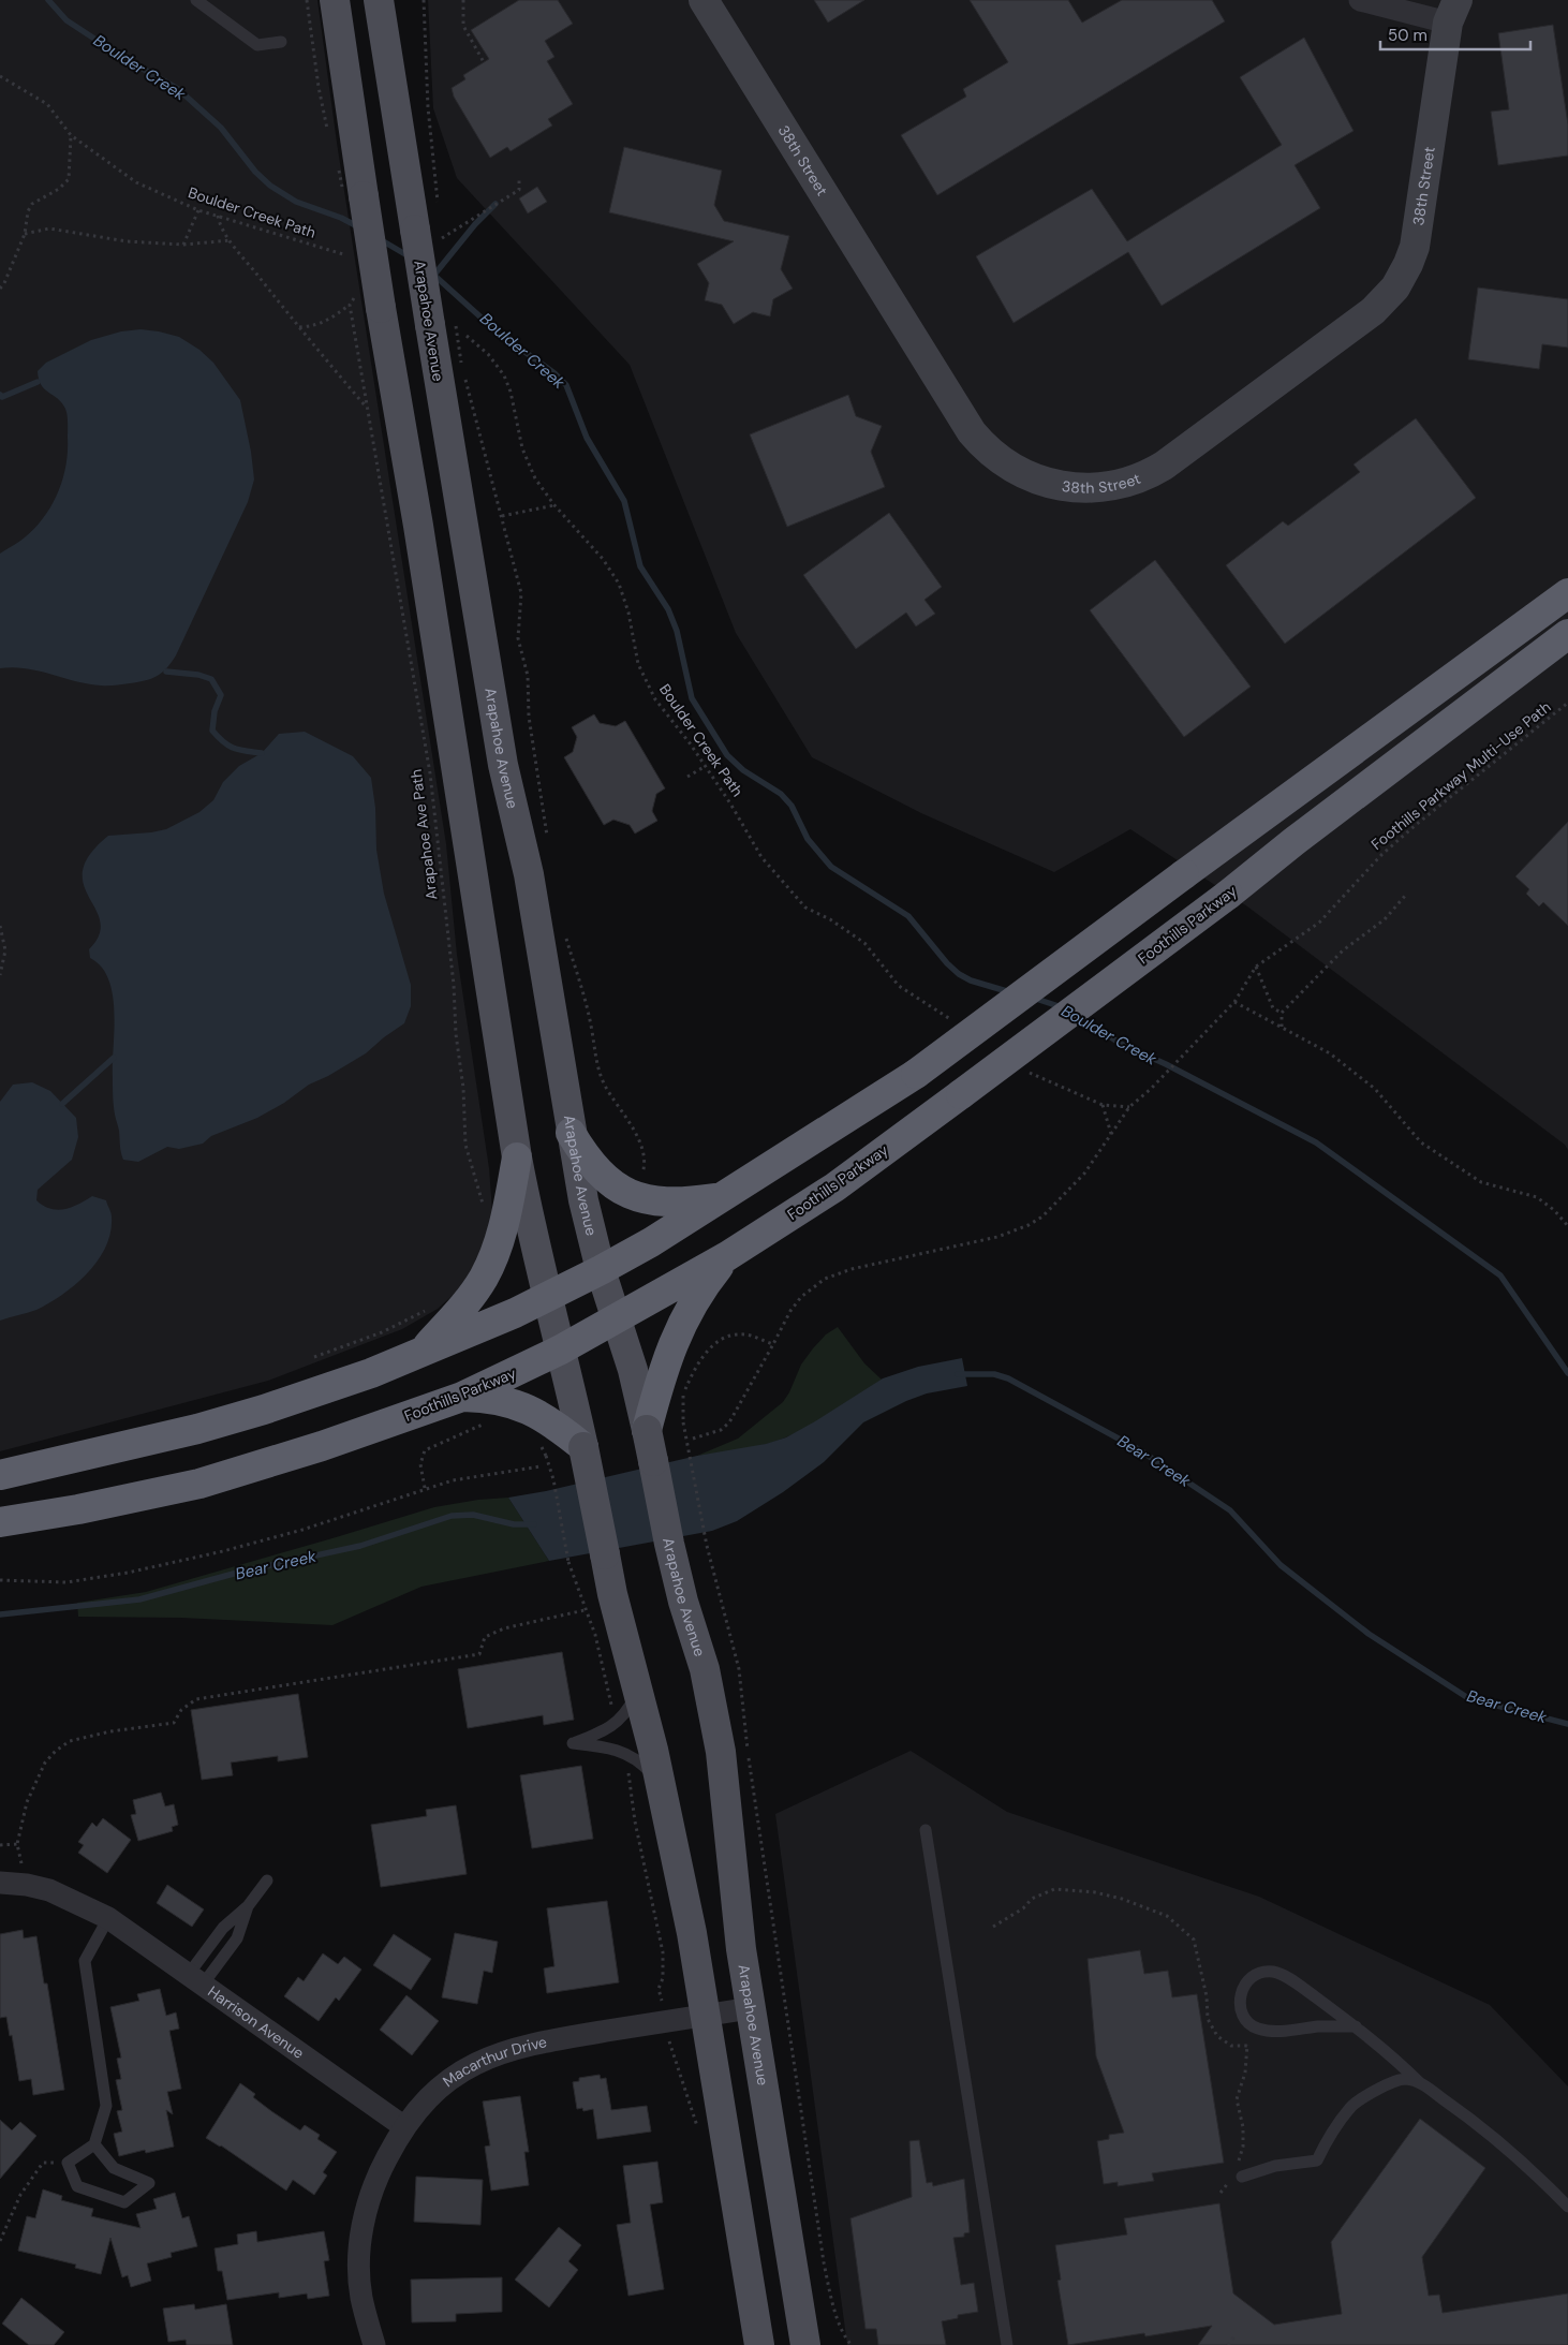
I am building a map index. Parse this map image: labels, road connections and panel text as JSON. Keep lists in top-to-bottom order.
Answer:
{
  "streets": {
    "highway": ["Foothills Parkway"],
    "main road": ["Arapahoe Avenue"],
    "street": ["38th Street", "Harrison Avenue", "Macarthur Drive"],
    "path": ["Boulder Creek Path", "Foothills Parkway Multi-Use Path", "Arapahoe Ave Path"]
  },
  "crossings": [
    ["Arapahoe Avenue", "Foothills Parkway"],
    ["Arapahoe Avenue", "Macarthur Drive"],
    ["Harrison Avenue", "Macarthur Drive"]
  ],
  "water": ["Boulder Creek", "Bear Creek"],
  "scale_bar": "50 m"
}
